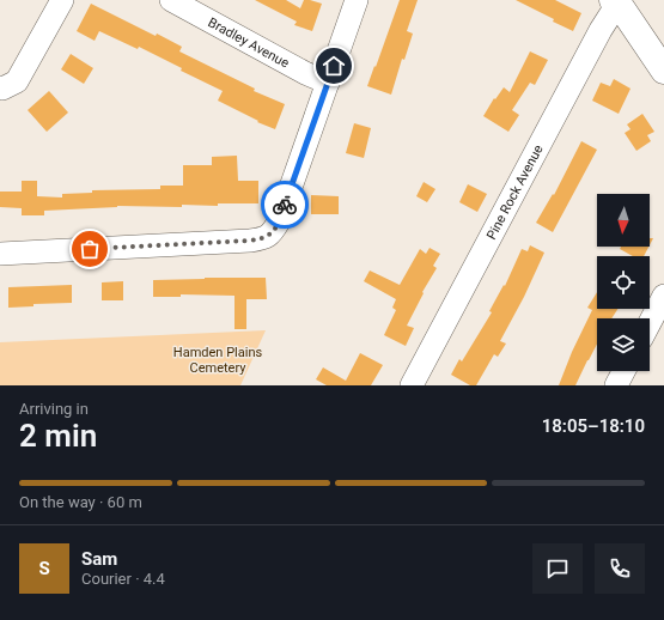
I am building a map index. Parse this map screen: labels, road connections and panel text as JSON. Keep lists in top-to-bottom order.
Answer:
{
  "streets": {
    "street": ["Bradley Avenue", "Pine Rock Avenue"]
  },
  "parks": ["Hamden Plains Cemetery"],
  "north": "bottom",
  "page": {
    "heading": ["2 min", "Arriving in", "18:05–18:10"],
    "panel": ["Sam", "Courier · 4.4"],
    "bar": "On the way · 60 m",
    "round": "S"
  }
}
